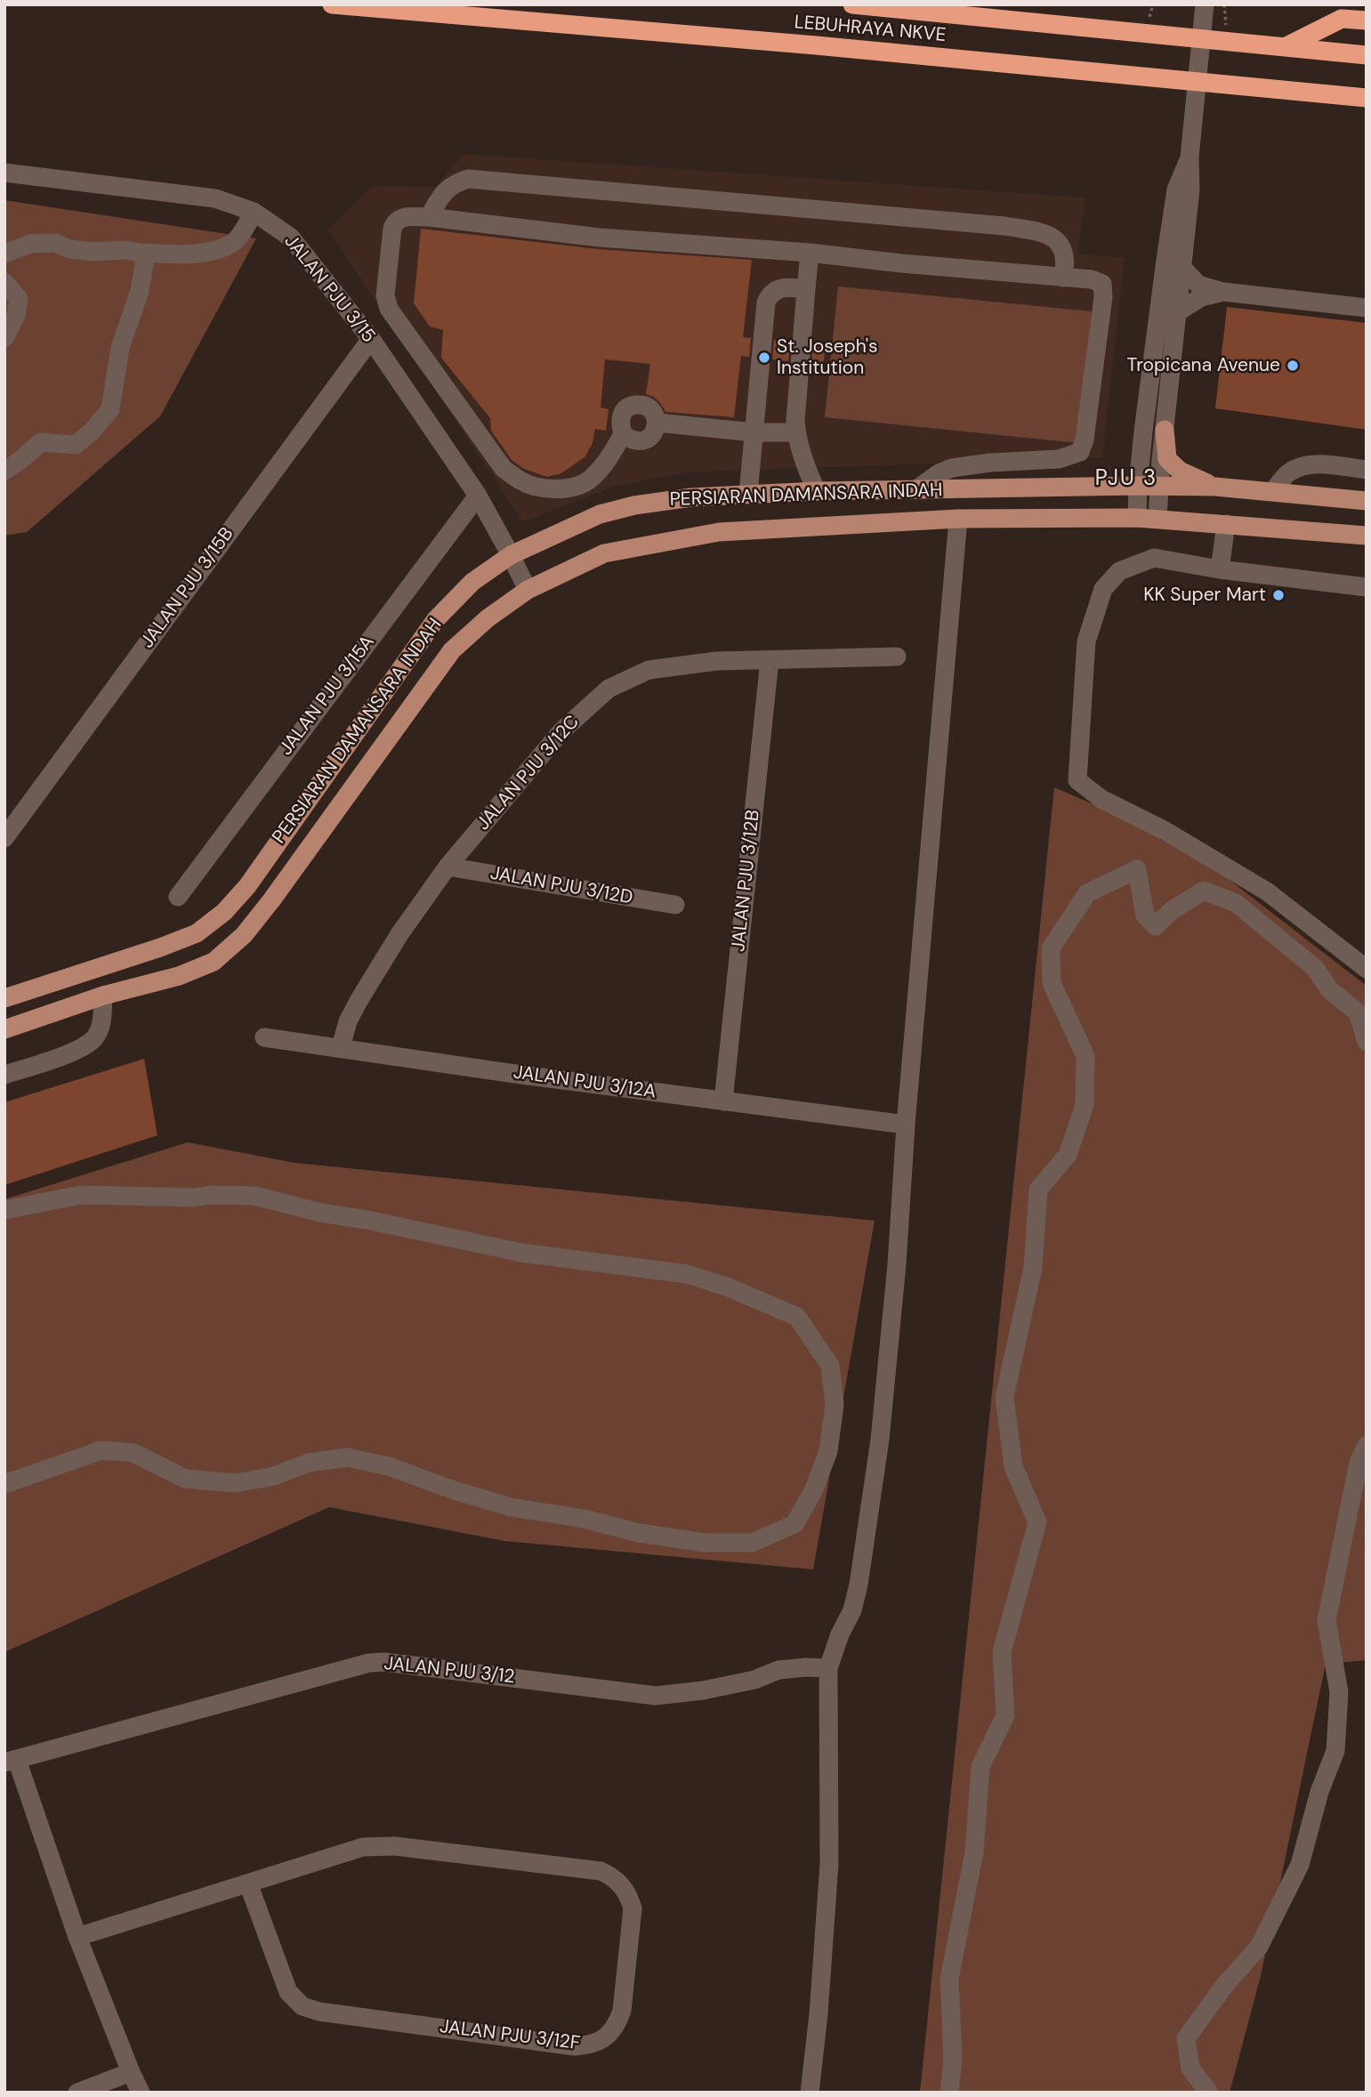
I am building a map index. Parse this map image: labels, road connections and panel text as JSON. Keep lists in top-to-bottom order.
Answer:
{
  "streets": {
    "highway": ["LEBUHRAYA NKVE"],
    "main road": ["PERSIARAN DAMANSARA INDAH"],
    "street": [
      "JALAN PJU 3/15",
      "JALAN PJU 3/15B",
      "JALAN PJU 3/15A",
      "JALAN PJU 3/12C",
      "JALAN PJU 3/12B",
      "JALAN PJU 3/12D",
      "JALAN PJU 3/12A",
      "JALAN PJU 3/12",
      "JALAN PJU 3/12F"
    ]
  },
  "crossings": [
    ["JALAN PJU 3/15", "PERSIARAN DAMANSARA INDAH"],
    ["JALAN PJU 3/15", "JALAN PJU 3/15B"],
    ["JALAN PJU 3/15", "JALAN PJU 3/15A"],
    ["JALAN PJU 3/12C", "JALAN PJU 3/12B"],
    ["JALAN PJU 3/12C", "JALAN PJU 3/12D"],
    ["JALAN PJU 3/12C", "JALAN PJU 3/12A"],
    ["JALAN PJU 3/12B", "JALAN PJU 3/12A"]
  ],
  "districts": ["PJU 3"],
  "places": ["St. Joseph's Institution", "Tropicana Avenue", "KK Super Mart"]
}
